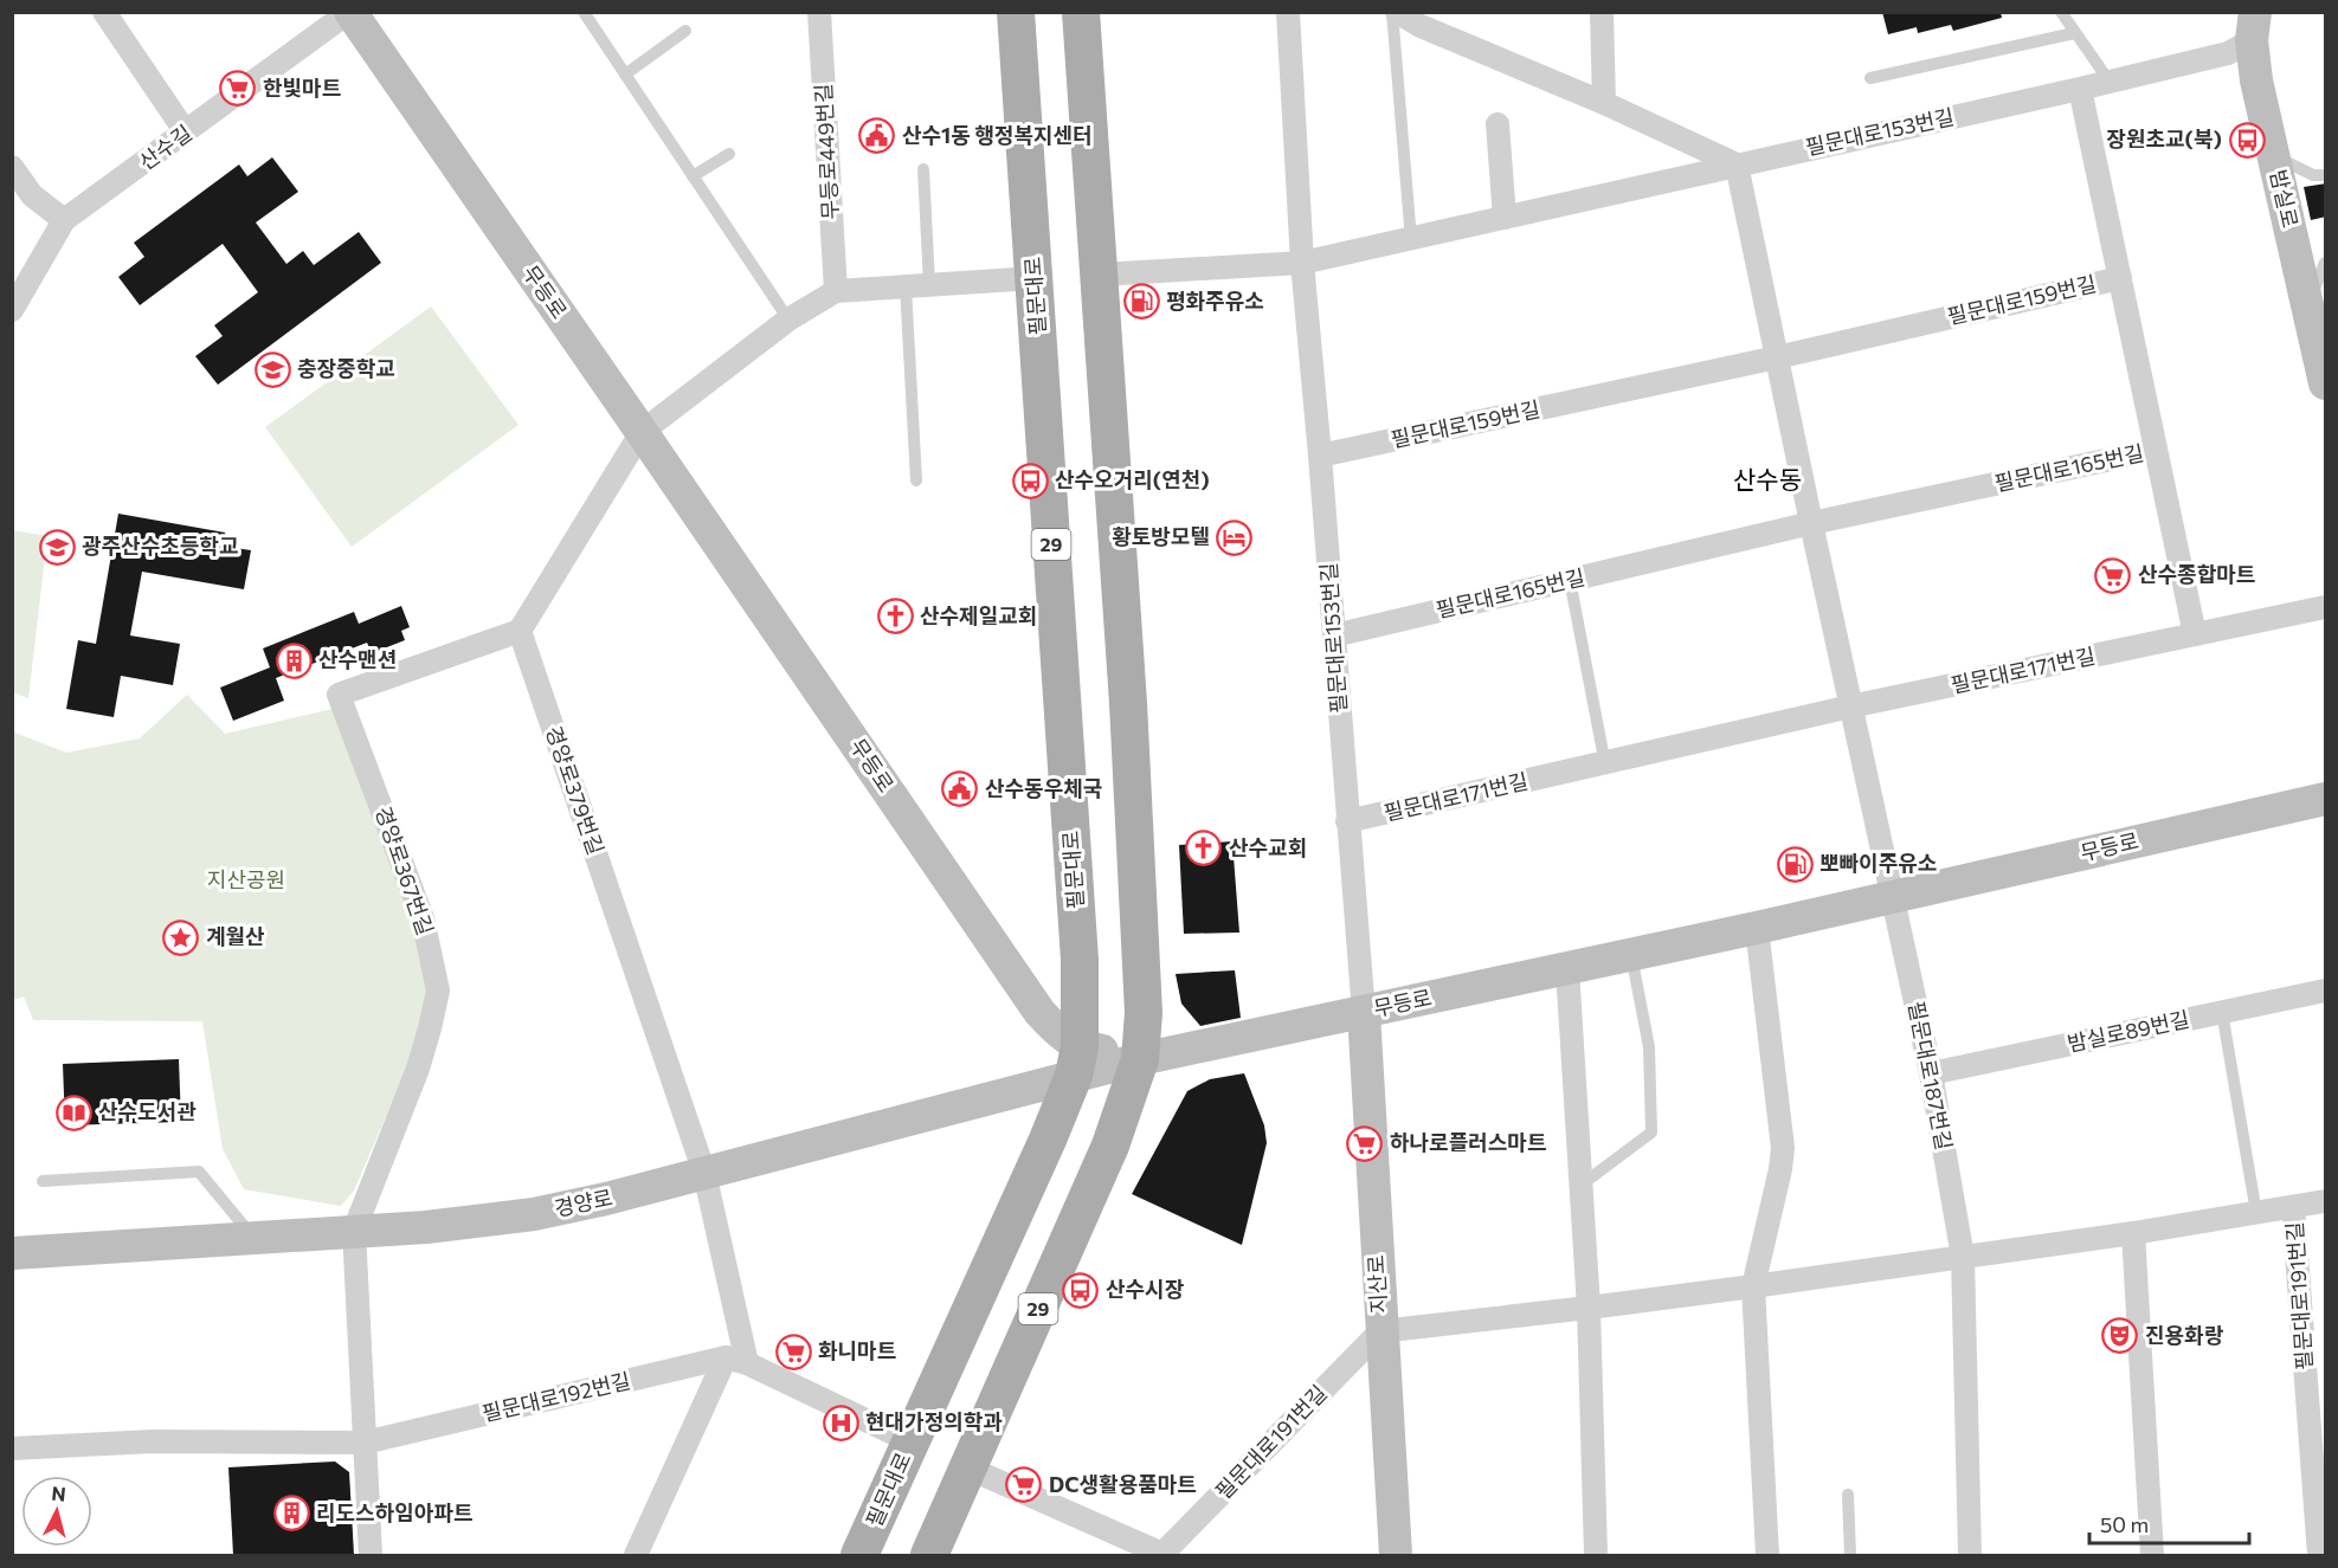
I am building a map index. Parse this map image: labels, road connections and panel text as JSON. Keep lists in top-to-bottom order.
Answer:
{
  "streets": {
    "main road": ["필문대로", "29"],
    "street": [
      "필문대로153번길",
      "산수길",
      "무등로449번길",
      "밤실로",
      "무등로",
      "필문대로159번길",
      "필문대로165번길",
      "필문대로171번길",
      "경양로379번길",
      "경양로367번길",
      "밤실로89번길",
      "필문대로187번길",
      "경양로",
      "지산로",
      "필문대로191번길",
      "필문대로192번길"
    ]
  },
  "crossings": [
    ["필문대로153번길", "밤실로"],
    ["필문대로153번길", "무등로"],
    ["필문대로153번길", "필문대로159번길"],
    ["필문대로153번길", "필문대로165번길"],
    ["필문대로153번길", "29"],
    ["필문대로153번길", "필문대로171번길"],
    ["필문대로153번길", "지산로"],
    ["산수길", "무등로"],
    ["무등로", "필문대로"],
    ["무등로", "29"],
    ["무등로", "필문대로187번길"],
    ["무등로", "경양로"],
    ["무등로", "지산로"],
    ["필문대로", "경양로"],
    ["필문대로159번길", "필문대로165번길"],
    ["29", "경양로"],
    ["29", "필문대로191번길"],
    ["경양로379번길", "경양로367번길"],
    ["경양로379번길", "경양로"],
    ["경양로367번길", "경양로"],
    ["밤실로89번길", "필문대로187번길"],
    ["지산로", "필문대로191번길"]
  ],
  "districts": ["산수동"],
  "parks": ["지산공원"],
  "places": {
    "supermarket": [
      "한빛마트",
      "산수종합마트",
      "하나로플러스마트",
      "화니마트",
      "DC생활용품마트"
    ],
    "public building": ["산수1동 행정복지센터", "산수동우체국"],
    "bus stop": ["장원초교(북)", "산수오거리(연천)", "산수시장"],
    "fuel station": ["평화주유소", "뽀빠이주유소"],
    "school or university": ["충장중학교", "광주산수초등학교"],
    "hotel": ["황토방모텔"],
    "church": ["산수제일교회", "산수교회"],
    "building": ["산수맨션", "리도스하임아파트"],
    "place": ["계월산"],
    "library": ["산수도서관"],
    "theatre": ["진용화랑"],
    "hospital": ["현대가정의학과"]
  },
  "scale_bar": "50 m",
  "north": "top"
}
